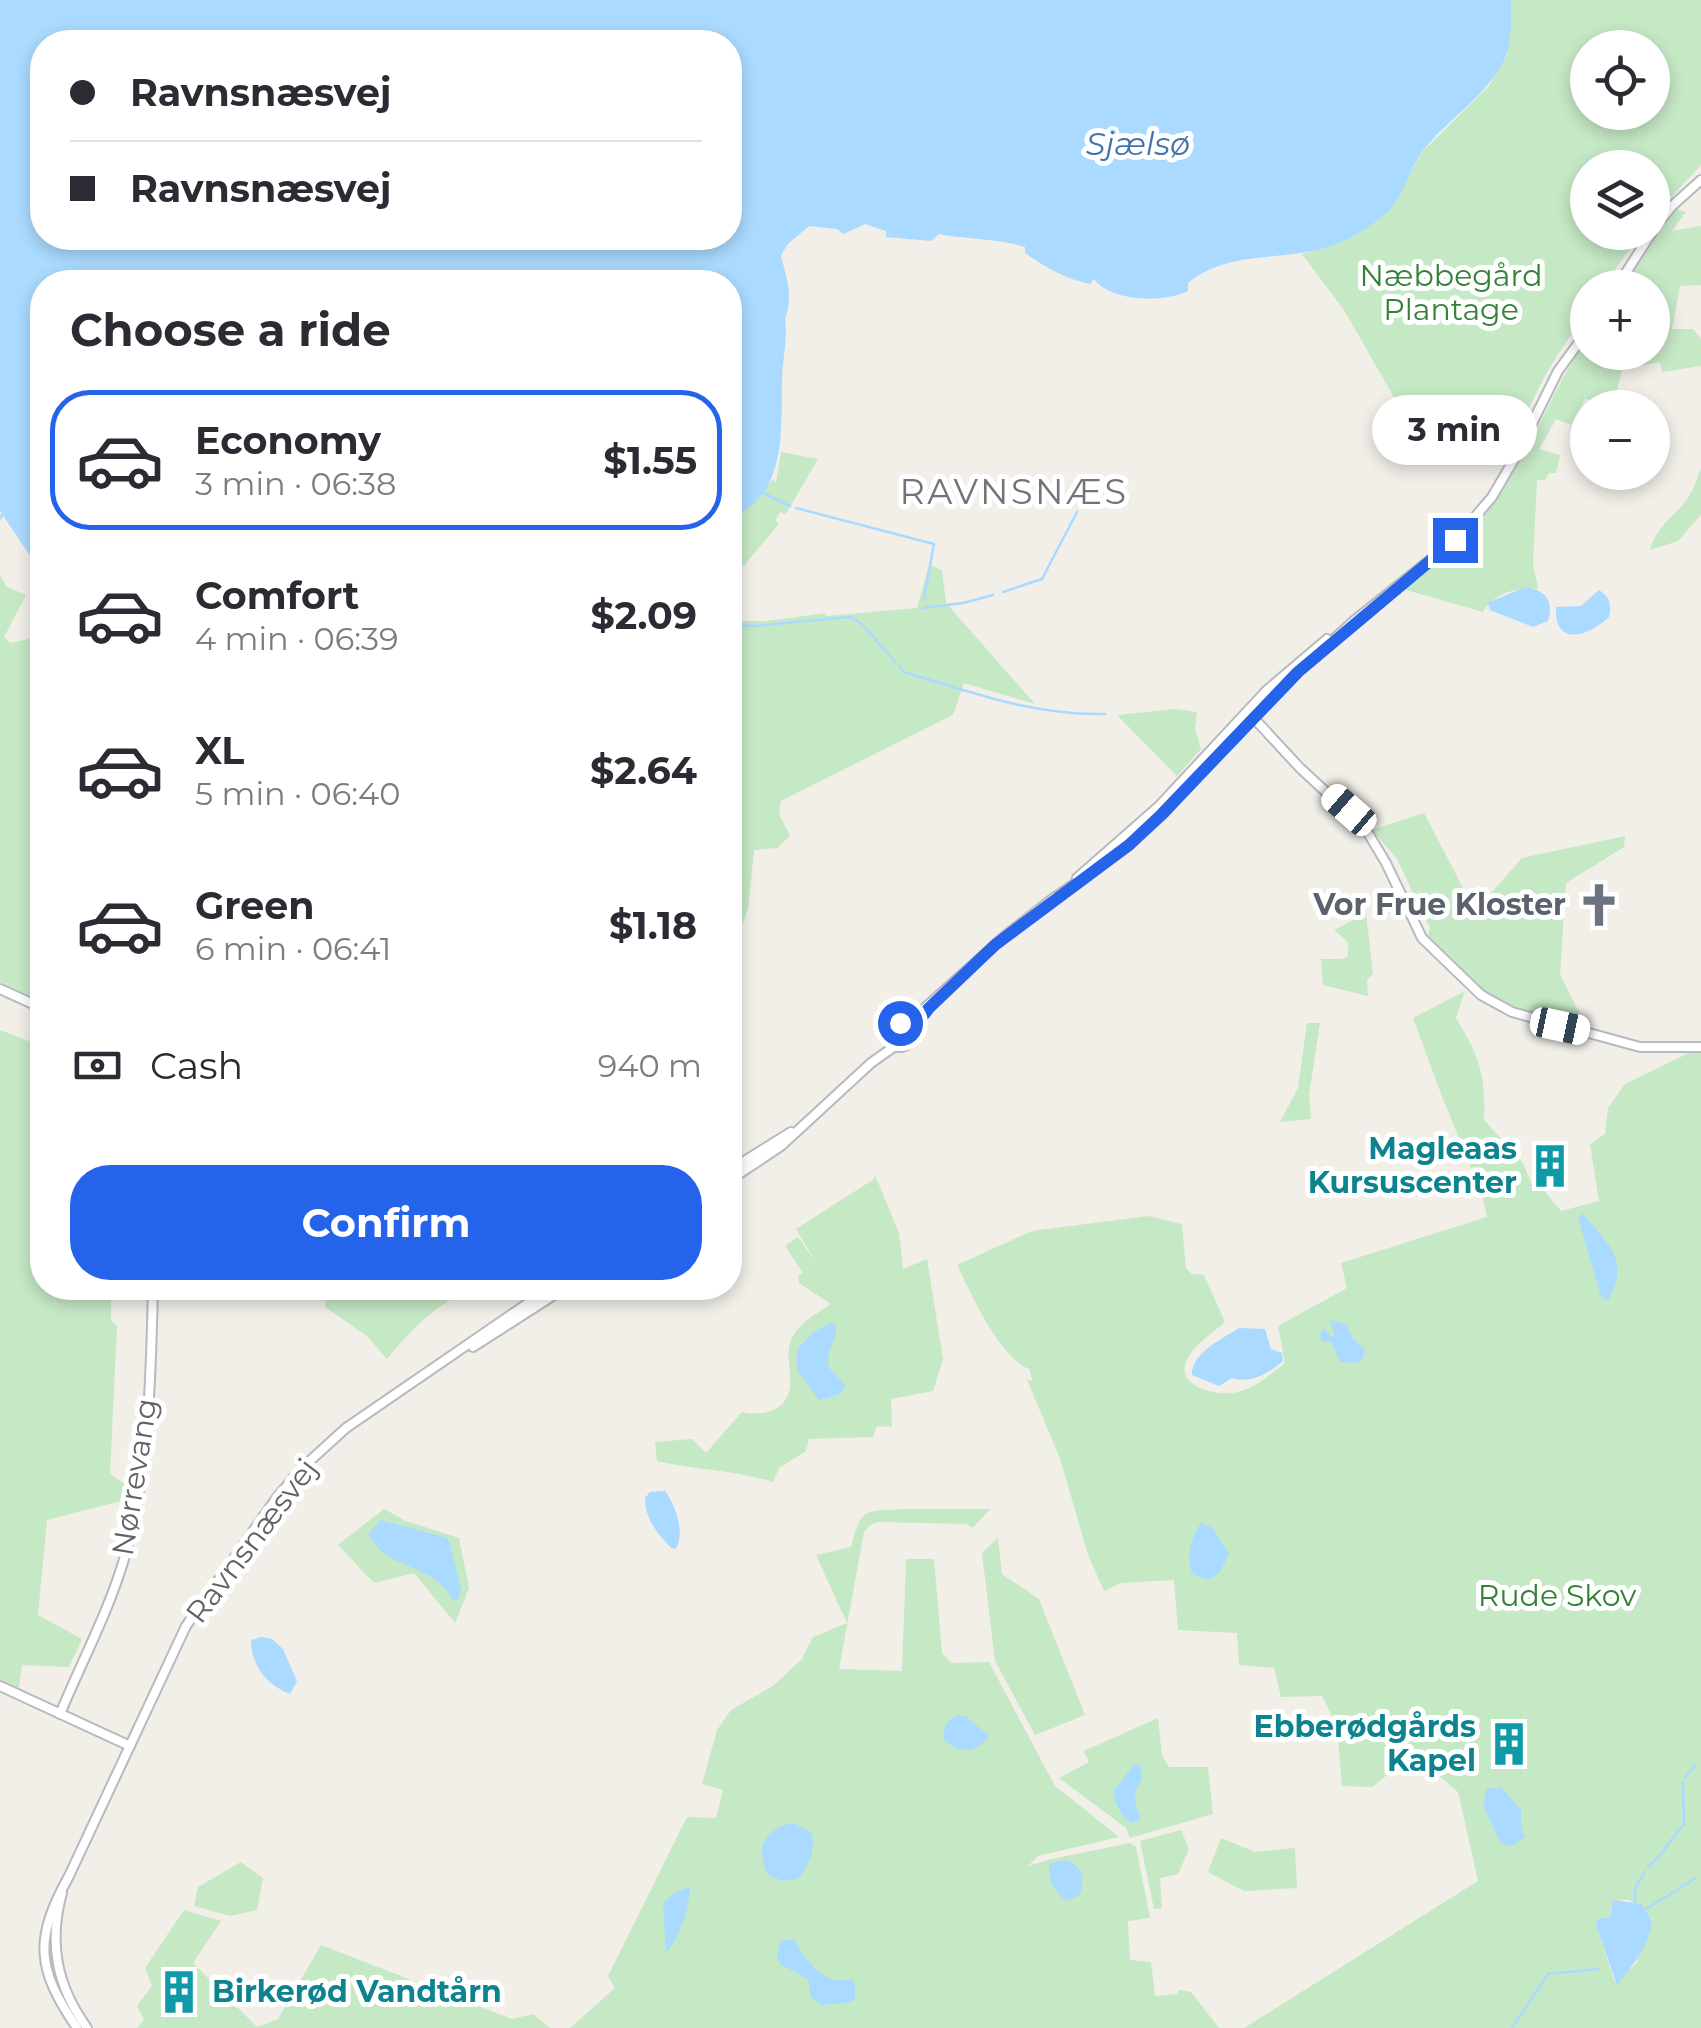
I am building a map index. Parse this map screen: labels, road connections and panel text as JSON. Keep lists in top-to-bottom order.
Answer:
{
  "streets": {
    "main road": ["Nørrevang", "Ravnsnæsvej"]
  },
  "districts": ["RAVNSNÆS"],
  "water": ["Sjælsø"],
  "parks": ["Næbbegård Plantage", "Rude Skov"],
  "places": {
    "church": ["Vor Frue Kloster"],
    "building": ["Magleaas Kursuscenter", "Ebberødgårds Kapel", "Birkerød Vandtårn"]
  },
  "page": {
    "map_buttons": ["+", "−"],
    "banner": ["Ravnsnæsvej", "Ravnsnæsvej"],
    "heading": "Choose a ride",
    "list": [
      {
        "name": "Economy",
        "note": "3 min · 06:38",
        "value": "$1.55"
      },
      {
        "name": "Comfort",
        "note": "4 min · 06:39",
        "value": "$2.09"
      },
      {
        "name": "XL",
        "note": "5 min · 06:40",
        "value": "$2.64"
      },
      {
        "name": "Green",
        "note": "6 min · 06:41",
        "value": "$1.18"
      }
    ],
    "bubble": "3 min",
    "pay": ["Cash", "940 m"],
    "buttons": "Confirm"
  }
}
